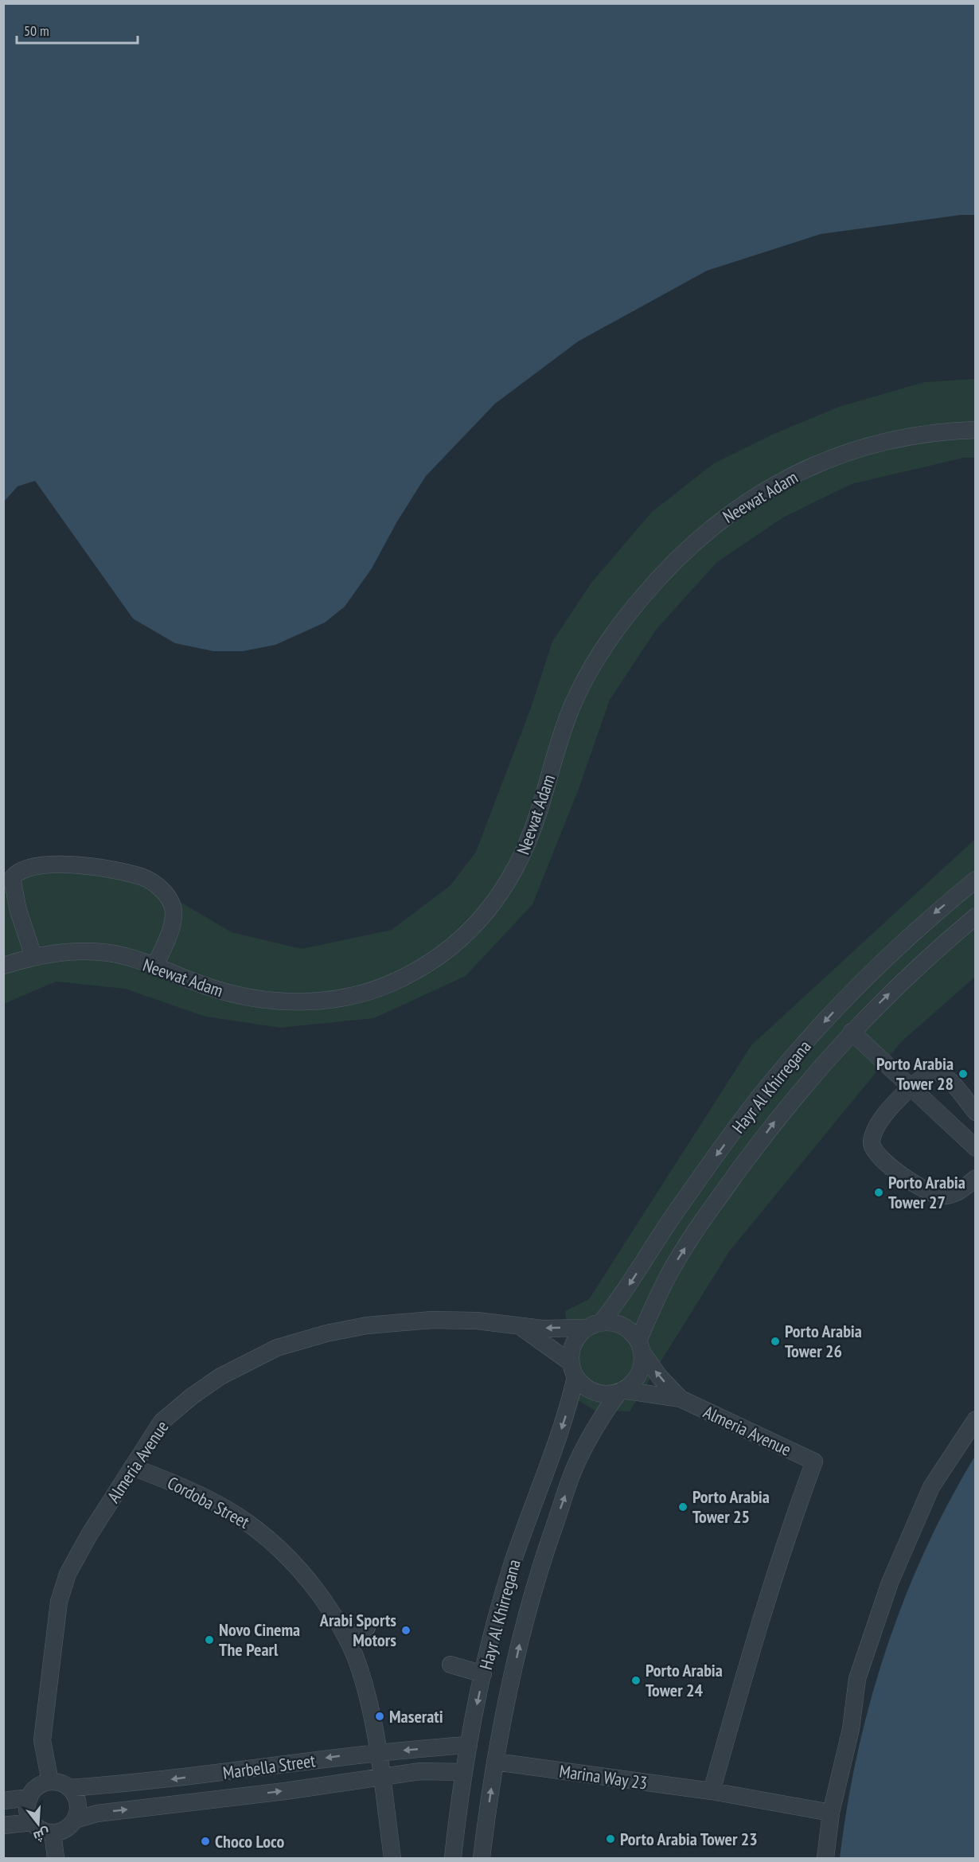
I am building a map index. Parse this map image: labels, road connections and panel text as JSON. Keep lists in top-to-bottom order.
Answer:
{
  "streets": {
    "street": [
      "Neewat Adam",
      "Hayr Al Khirregana",
      "Almeria Avenue",
      "Cordoba Street",
      "Marbella Street",
      "Marina Way 23"
    ]
  },
  "crossings": [
    ["Hayr Al Khirregana", "Almeria Avenue"],
    ["Hayr Al Khirregana", "Marbella Street"],
    ["Hayr Al Khirregana", "Marina Way 23"],
    ["Almeria Avenue", "Cordoba Street"],
    ["Almeria Avenue", "Marbella Street"],
    ["Almeria Avenue", "Marina Way 23"],
    ["Cordoba Street", "Marbella Street"]
  ],
  "places": [
    "Porto Arabia Tower 28",
    "Porto Arabia Tower 27",
    "Porto Arabia Tower 26",
    "Porto Arabia Tower 25",
    "Arabi Sports Motors",
    "Novo Cinema The Pearl",
    "Porto Arabia Tower 24",
    "Maserati",
    "Porto Arabia Tower 23",
    "Choco Loco"
  ],
  "scale_bar": "50 m",
  "north": "bottom"
}
